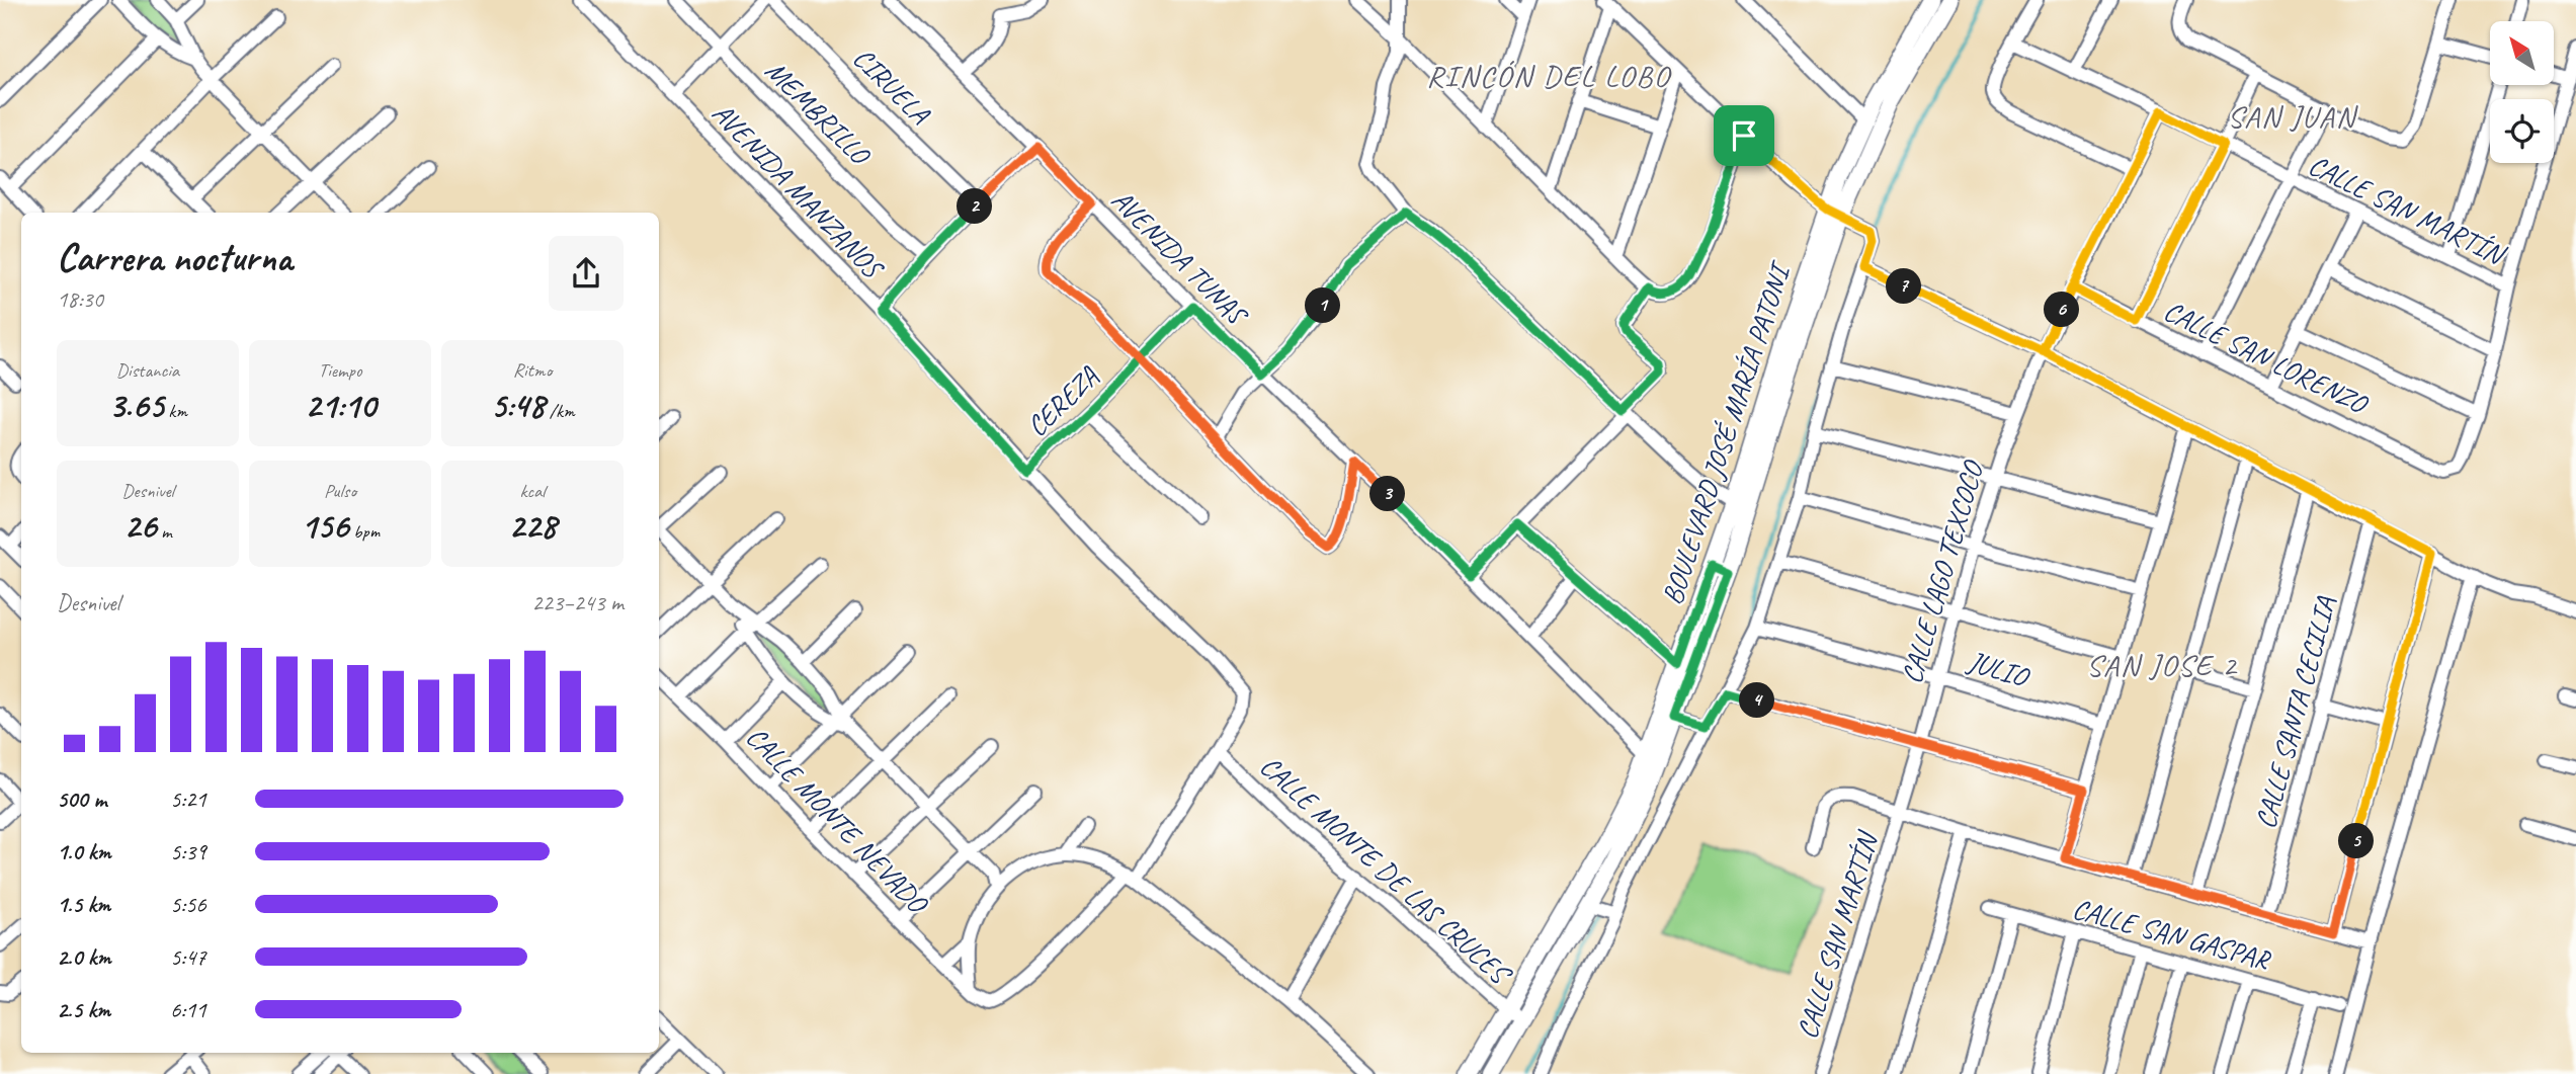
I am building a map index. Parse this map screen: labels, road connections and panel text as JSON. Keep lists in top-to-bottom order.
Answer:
{
  "streets": {
    "main road": ["BOULEVARD JOSÉ MARÍA PATONI"],
    "street": [
      "CIRUELA",
      "MEMBRILLO",
      "AVENIDA MANZANOS",
      "CALLE SAN MARTÍN",
      "AVENIDA TUNAS",
      "CALLE SAN LORENZO",
      "CEREZA",
      "CALLE LAGO TEXCOCO",
      "JULIO",
      "CALLE SANTA CECILIA",
      "CALLE MONTE NEVADO",
      "CALLE MONTE DE LAS CRUCES",
      "CALLE SAN GASPAR"
    ]
  },
  "crossings": [
    ["AVENIDA MANZANOS", "CEREZA"],
    ["AVENIDA MANZANOS", "CALLE MONTE DE LAS CRUCES"],
    ["CALLE SAN MARTÍN", "CALLE LAGO TEXCOCO"],
    ["AVENIDA TUNAS", "CEREZA"],
    ["AVENIDA TUNAS", "BOULEVARD JOSÉ MARÍA PATONI"],
    ["CALLE SAN LORENZO", "CALLE LAGO TEXCOCO"],
    ["BOULEVARD JOSÉ MARÍA PATONI", "CALLE MONTE DE LAS CRUCES"],
    ["CALLE LAGO TEXCOCO", "JULIO"]
  ],
  "districts": ["RINCÓN DEL LOBO", "SAN JUAN", "SAN JOSE 2"],
  "north": "top left",
  "page": {
    "pins": [
      "2",
      "7",
      "1",
      "6",
      "3",
      "4",
      "5"
    ],
    "heading": ["Carrera nocturna", "18:30"],
    "stats": [
      ["Distancia", "3.65 km"],
      ["Tiempo", "21:10"],
      ["Ritmo", "5:48 /km"],
      ["Desnivel", "26 m"],
      ["Pulso", "156 bpm"],
      ["kcal", "228"]
    ],
    "chart": ["Desnivel", "223–243 m"],
    "list": [
      {
        "name": "500 m",
        "note": "5:21"
      },
      {
        "name": "1.0 km",
        "note": "5:39"
      },
      {
        "name": "1.5 km",
        "note": "5:56"
      },
      {
        "name": "2.0 km",
        "note": "5:47"
      },
      {
        "name": "2.5 km",
        "note": "6:11"
      }
    ]
  }
}
